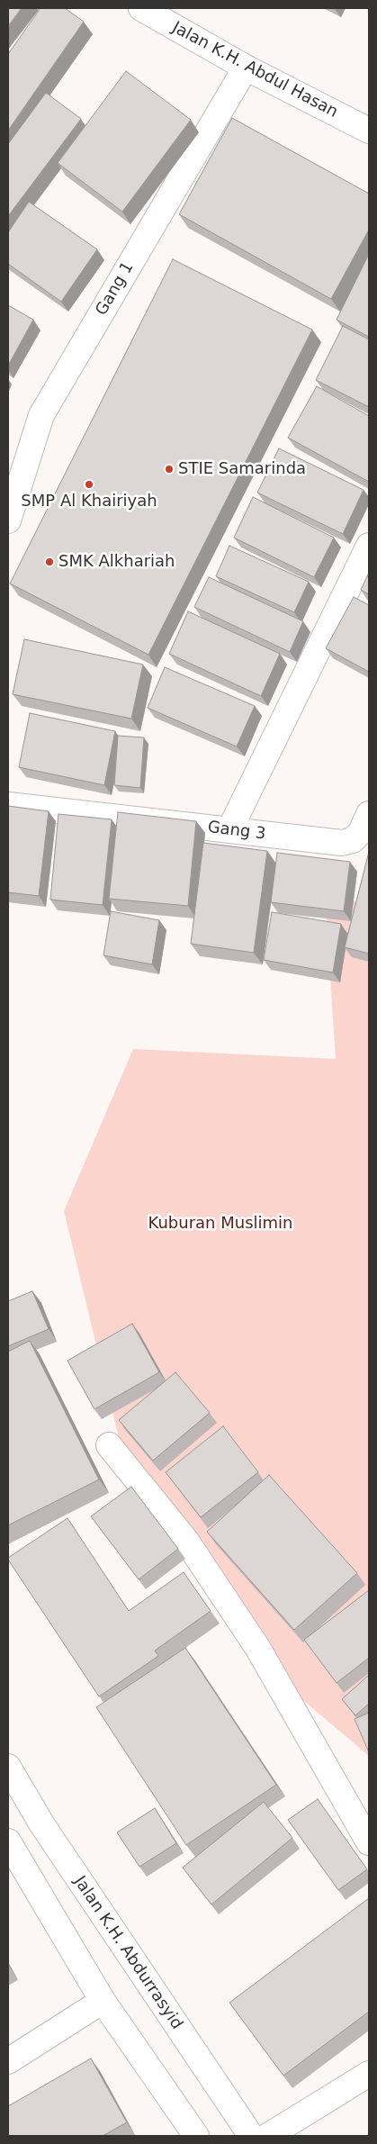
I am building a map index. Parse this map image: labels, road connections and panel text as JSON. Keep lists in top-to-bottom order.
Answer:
{
  "streets": {
    "street": [
      "Jalan K.H. Abdul Hasan",
      "Gang 1",
      "Gang 3",
      "Jalan K.H. Abdurrasyid"
    ]
  },
  "crossings": [
    ["Jalan K.H. Abdul Hasan", "Gang 1"]
  ],
  "parks": ["Kuburan Muslimin"],
  "places": ["STIE Samarinda", "SMP Al Khairiyah", "SMK Alkhariah"]
}
